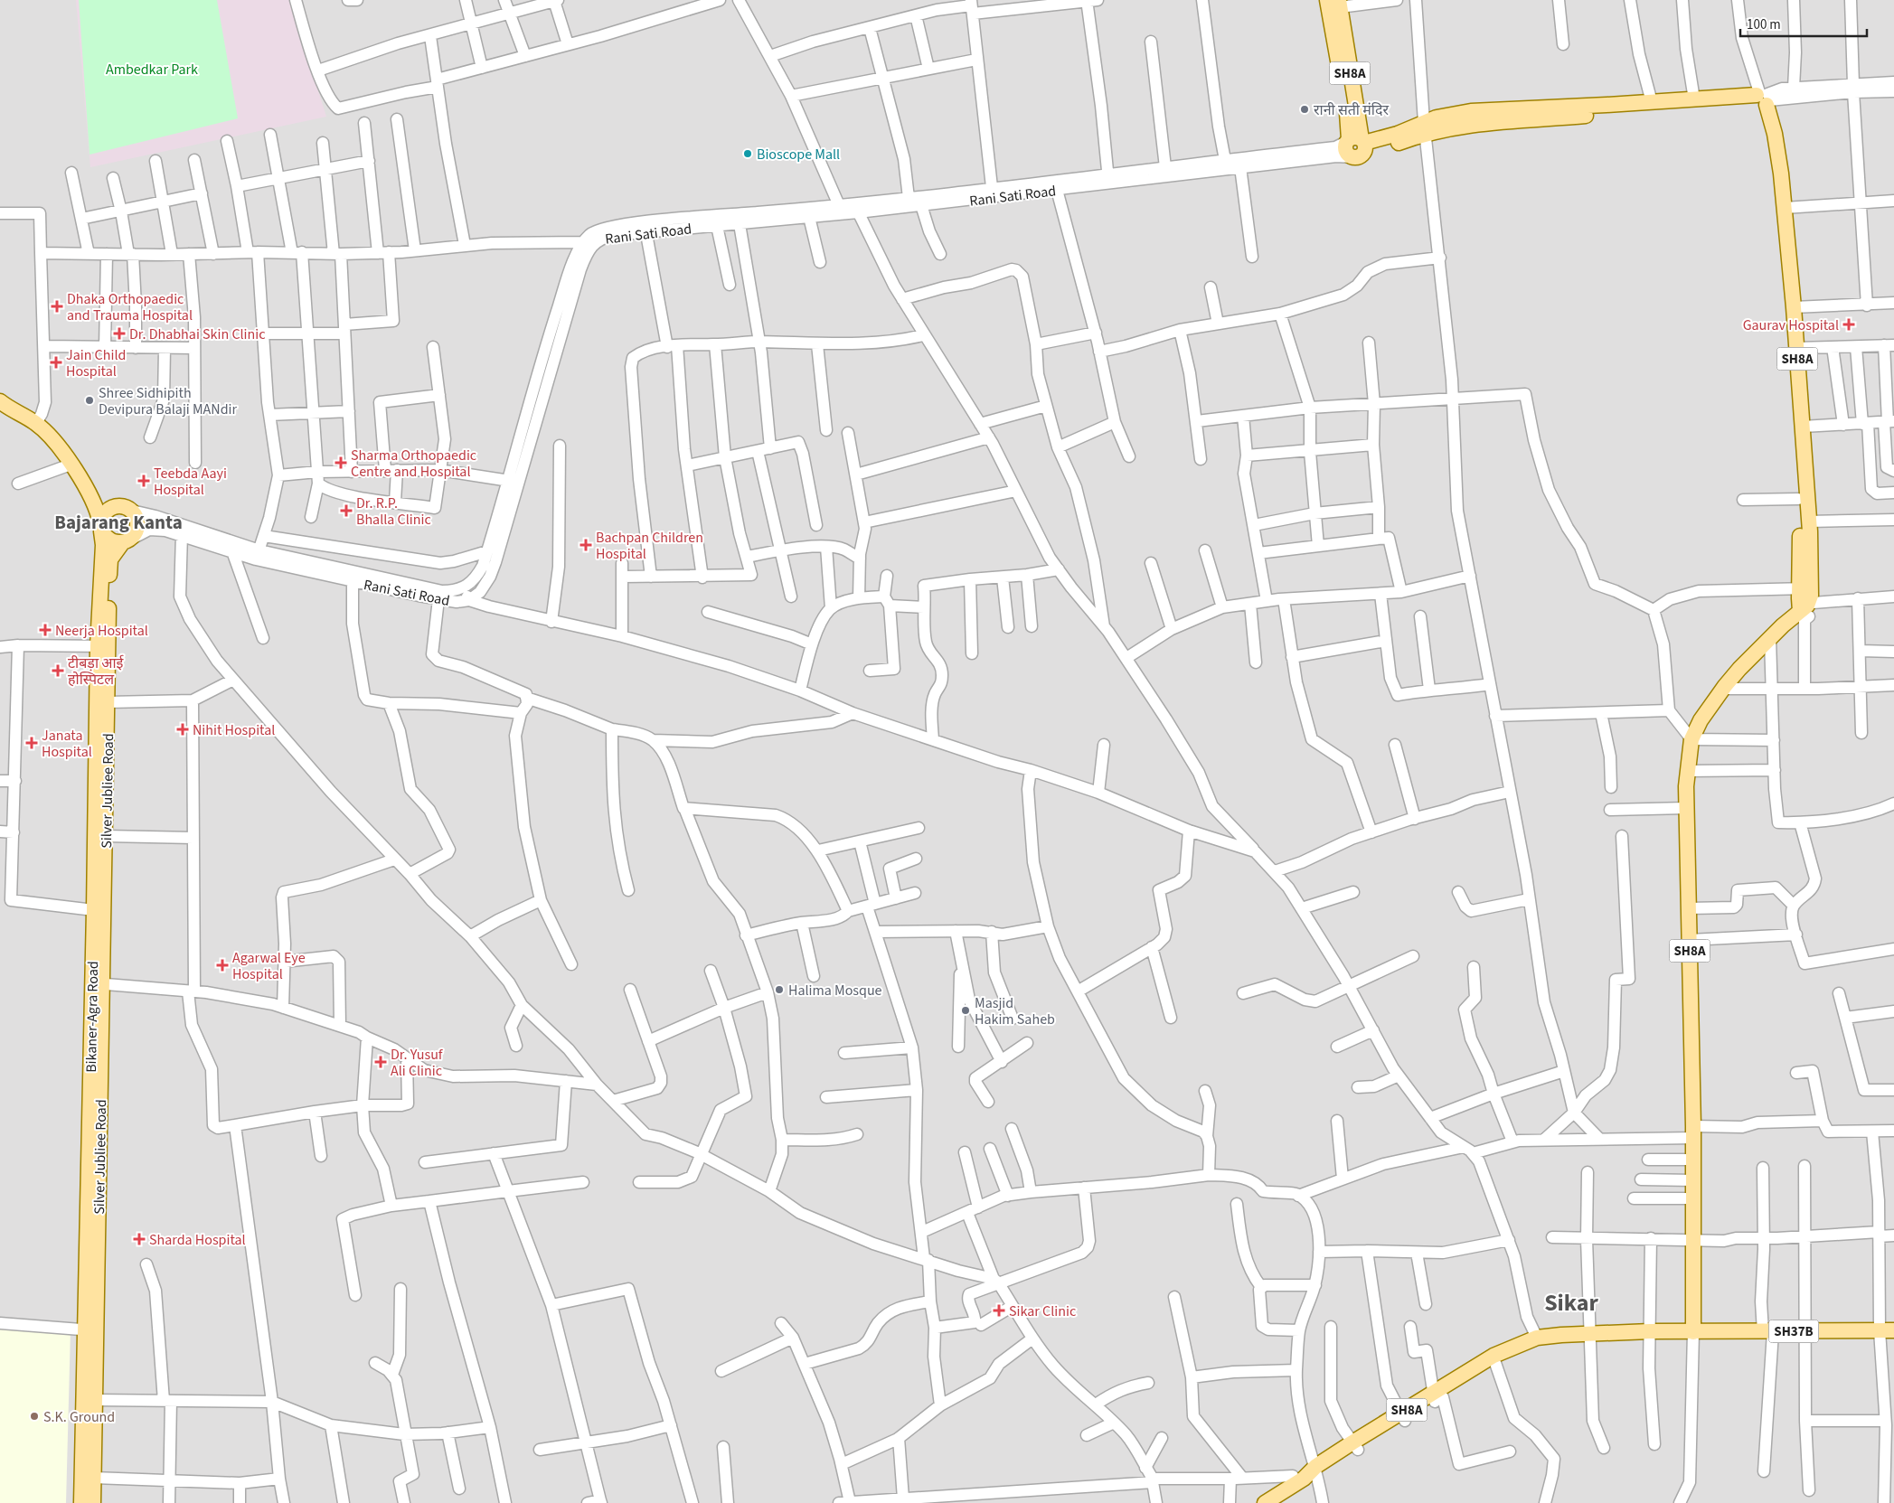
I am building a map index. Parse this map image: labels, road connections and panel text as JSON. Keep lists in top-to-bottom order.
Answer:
{
  "streets": {
    "main road": ["SH8A", "Silver Jubliee Road", "SH37B"],
    "street": ["Rani Sati Road"]
  },
  "crossings": [
    ["SH8A", "Rani Sati Road"],
    ["SH8A", "SH37B"],
    ["Rani Sati Road", "Silver Jubliee Road"]
  ],
  "districts": ["Bajarang Kanta", "Sikar"],
  "parks": ["Ambedkar Park"],
  "places": {
    "other": [
      "रानी सती मंदिर",
      "Bioscope Mall",
      "Shree Sidhipith Devipura Balaji MANdir",
      "Halima Mosque",
      "Masjid Hakim Saheb",
      "S.K. Ground"
    ],
    "health": [
      "Dhaka Orthopaedic and Trauma Hospital",
      "Gaurav Hospital",
      "Dr. Dhabhai Skin Clinic",
      "Jain Child Hospital",
      "Sharma Orthopaedic Centre and Hospital",
      "Teebda Aayi Hospital",
      "Dr. R.P. Bhalla Clinic",
      "Bachpan Children Hospital",
      "Neerja Hospital",
      "टीबड़ा आई होस्पिटल",
      "Nihit Hospital",
      "Janata Hospital",
      "Agarwal Eye Hospital",
      "Dr. Yusuf Ali Clinic",
      "Sharda Hospital",
      "Sikar Clinic"
    ]
  },
  "scale_bar": "100 m"
}
